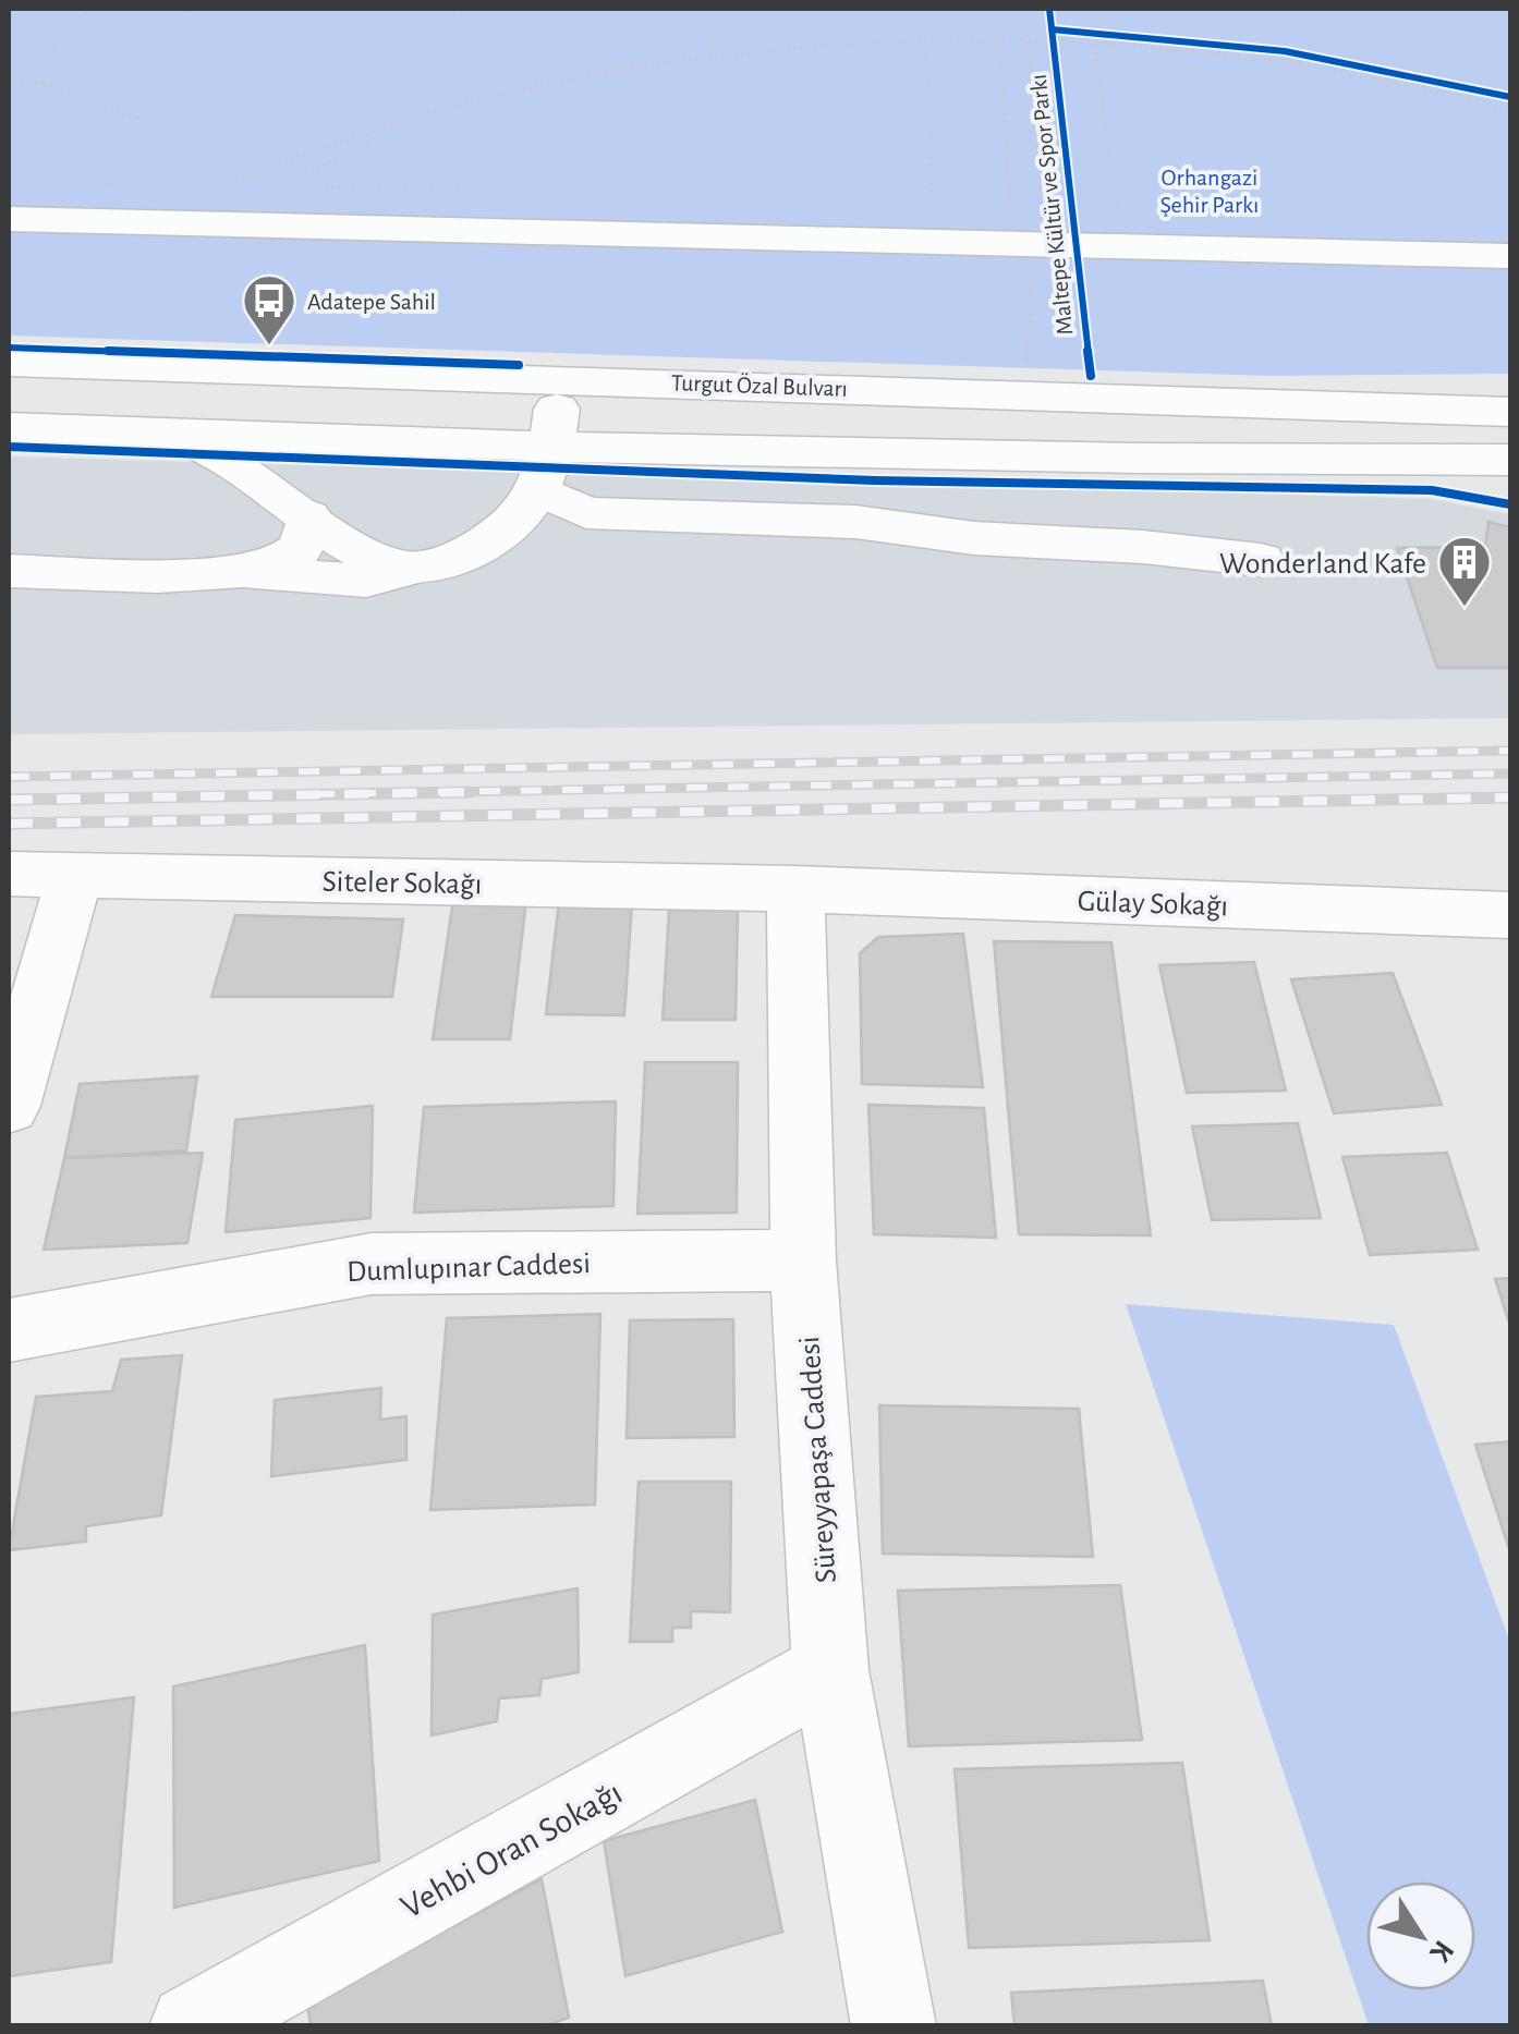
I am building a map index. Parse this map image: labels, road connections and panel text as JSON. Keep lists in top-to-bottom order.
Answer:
{
  "streets": {
    "main road": [
      "Turgut Özal Bulvarı",
      "Siteler Sokağı",
      "Gülay Sokağı",
      "Dumlupınar Caddesi",
      "Süreyyapaşa Caddesi",
      "Vehbi Oran Sokağı"
    ],
    "cycle path": ["Maltepe Kültür ve Spor Parkı"]
  },
  "crossings": [
    ["Siteler Sokağı", "Gülay Sokağı"],
    ["Siteler Sokağı", "Süreyyapaşa Caddesi"],
    ["Gülay Sokağı", "Süreyyapaşa Caddesi"],
    ["Dumlupınar Caddesi", "Süreyyapaşa Caddesi"],
    ["Süreyyapaşa Caddesi", "Vehbi Oran Sokağı"]
  ],
  "parks": ["Orhangazi Şehir Parkı"],
  "places": {
    "bus stop": ["Adatepe Sahil"],
    "building": ["Wonderland Kafe"]
  },
  "north": "bottom right"
}
